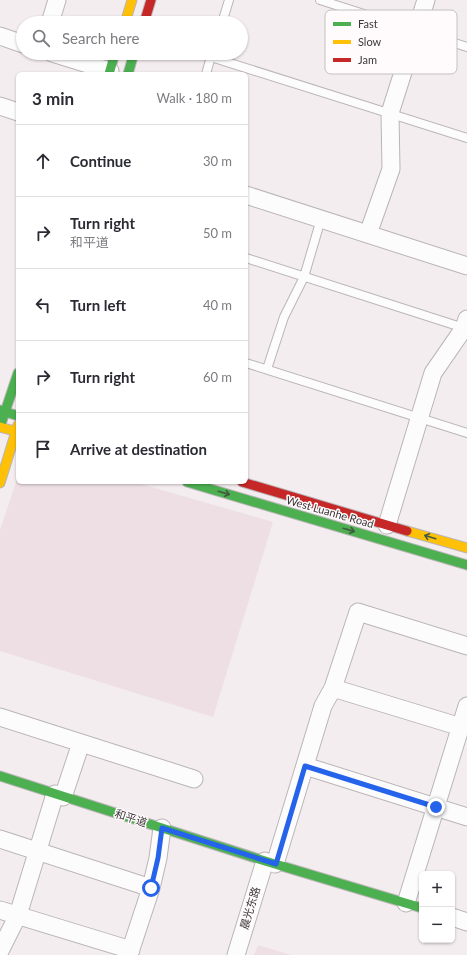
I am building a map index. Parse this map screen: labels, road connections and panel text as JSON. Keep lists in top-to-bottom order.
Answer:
{
  "streets": {
    "main road": ["West Luanhe Road", "和平道"],
    "street": ["晨光东路"]
  },
  "crossings": [
    ["和平道", "晨光东路"]
  ],
  "legend": ["Fast", "Slow", "Jam"],
  "page": {
    "search": "Search here",
    "heading": ["3 min", "Walk · 180 m"],
    "list": [
      ["Continue", "30 m"],
      ["Turn right", "和平道", "50 m"],
      ["Turn left", "40 m"],
      ["Turn right", "60 m"],
      "Arrive at destination"
    ],
    "map_buttons": ["+", "−"]
  }
}
